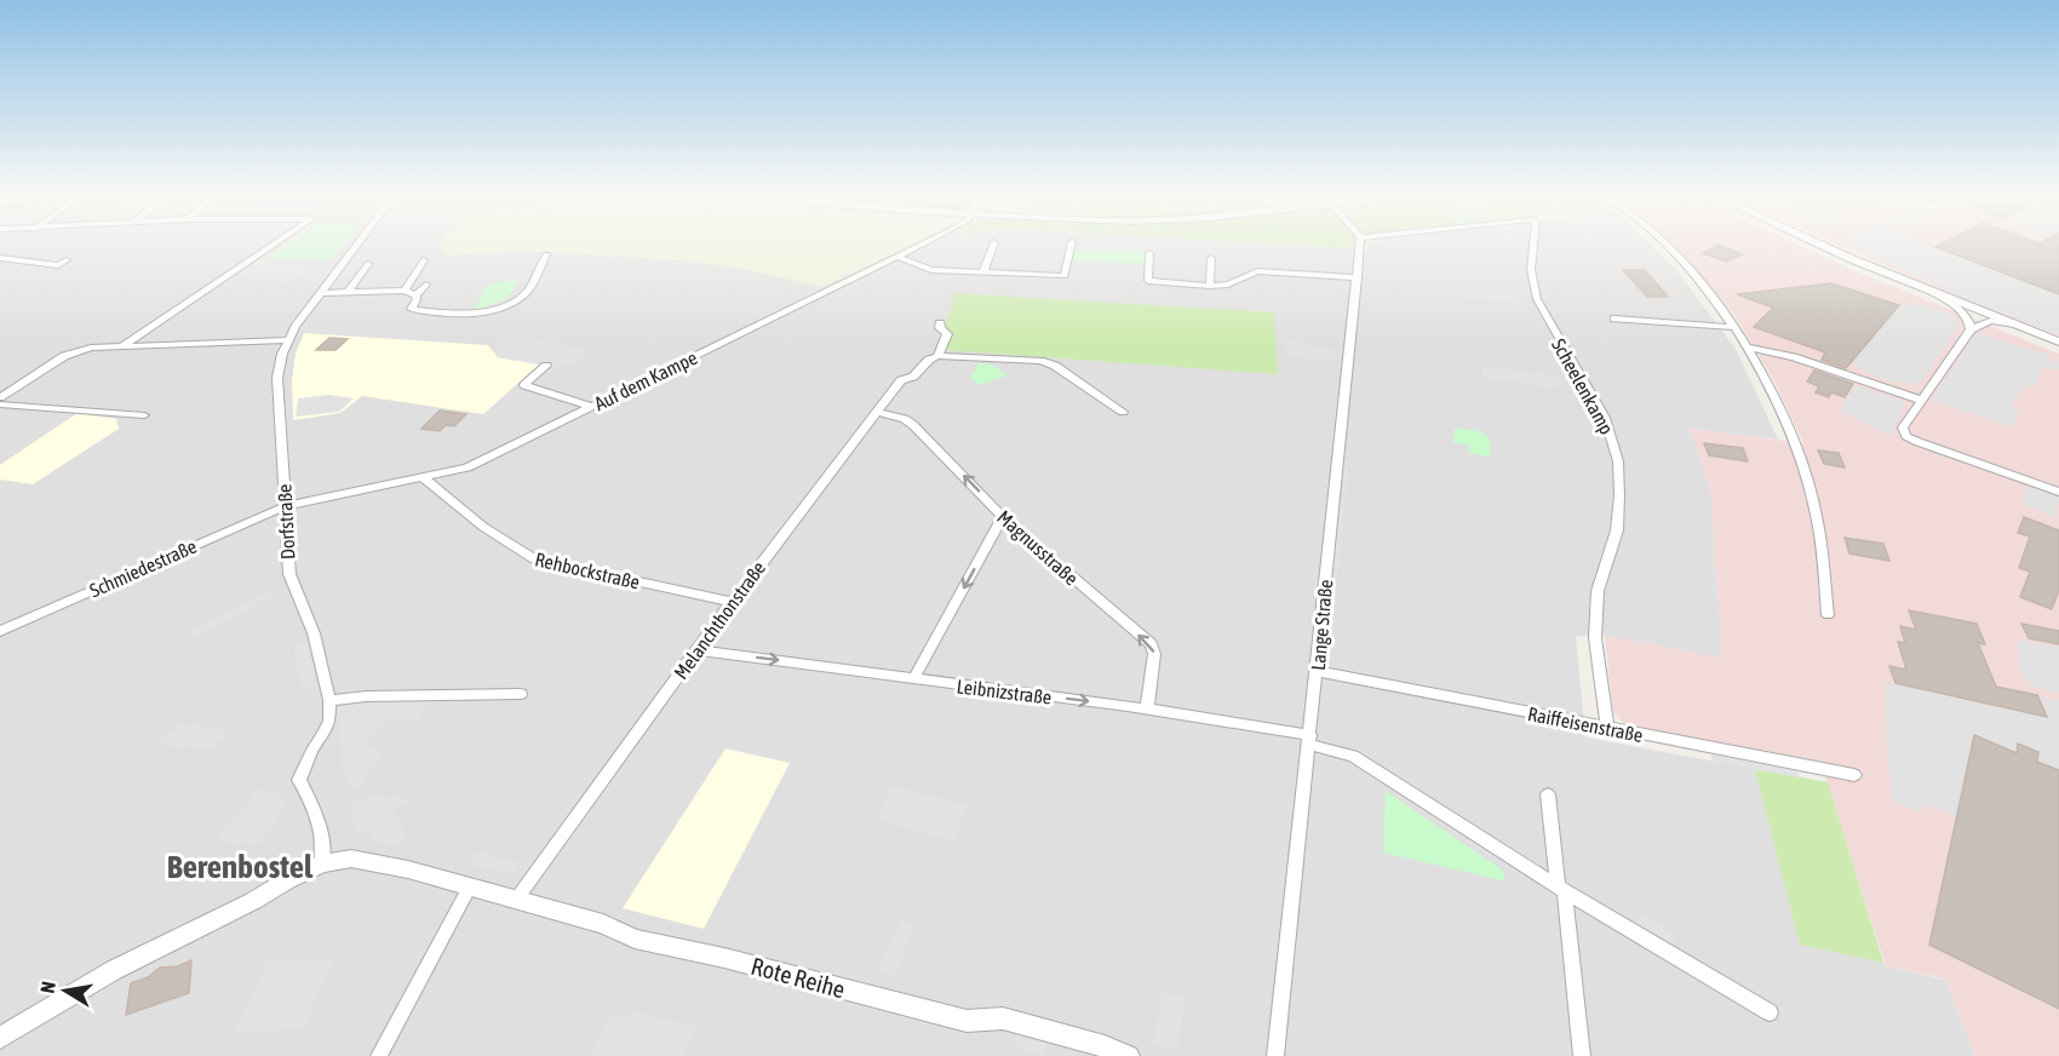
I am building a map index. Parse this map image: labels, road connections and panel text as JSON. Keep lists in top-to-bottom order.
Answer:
{
  "streets": {
    "street": [
      "Auf dem Kampe",
      "Scheelenkamp",
      "Dorfstraße",
      "Magnusstraße",
      "Schmiedestraße",
      "Rehbockstraße",
      "Melanchthonstraße",
      "Lange Straße",
      "Leibnizstraße",
      "Raiffeisenstraße",
      "Rote Reihe"
    ]
  },
  "crossings": [
    ["Auf dem Kampe", "Dorfstraße"],
    ["Auf dem Kampe", "Schmiedestraße"],
    ["Auf dem Kampe", "Rehbockstraße"],
    ["Scheelenkamp", "Raiffeisenstraße"],
    ["Dorfstraße", "Schmiedestraße"],
    ["Dorfstraße", "Rote Reihe"],
    ["Magnusstraße", "Melanchthonstraße"],
    ["Magnusstraße", "Leibnizstraße"],
    ["Rehbockstraße", "Melanchthonstraße"],
    ["Melanchthonstraße", "Leibnizstraße"],
    ["Melanchthonstraße", "Rote Reihe"],
    ["Lange Straße", "Leibnizstraße"],
    ["Lange Straße", "Raiffeisenstraße"]
  ],
  "one_way": ["Magnusstraße", "Leibnizstraße"],
  "districts": ["Berenbostel"],
  "north": "left"
}
